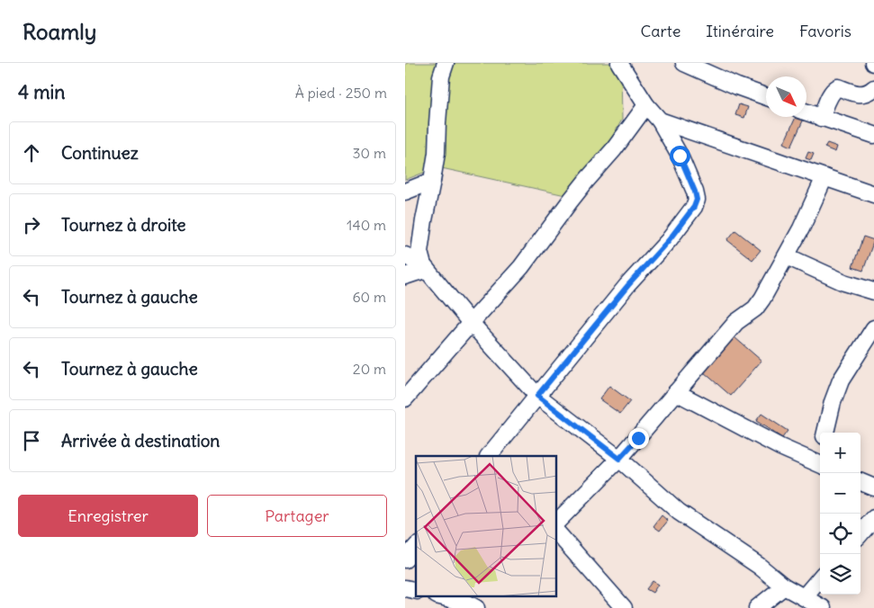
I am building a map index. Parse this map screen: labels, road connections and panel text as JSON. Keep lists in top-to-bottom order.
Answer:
{
  "north": "bottom right",
  "page": {
    "header": "Roamly",
    "nav": ["Carte", "Itinéraire", "Favoris"],
    "heading": ["4 min", "À pied · 250 m"],
    "list": [
      ["Continuez", "30 m"],
      ["Tournez à droite", "140 m"],
      ["Tournez à gauche", "60 m"],
      ["Tournez à gauche", "20 m"],
      "Arrivée à destination"
    ],
    "map_buttons": ["+", "−"],
    "buttons": ["Enregistrer", "Partager"]
  }
}
